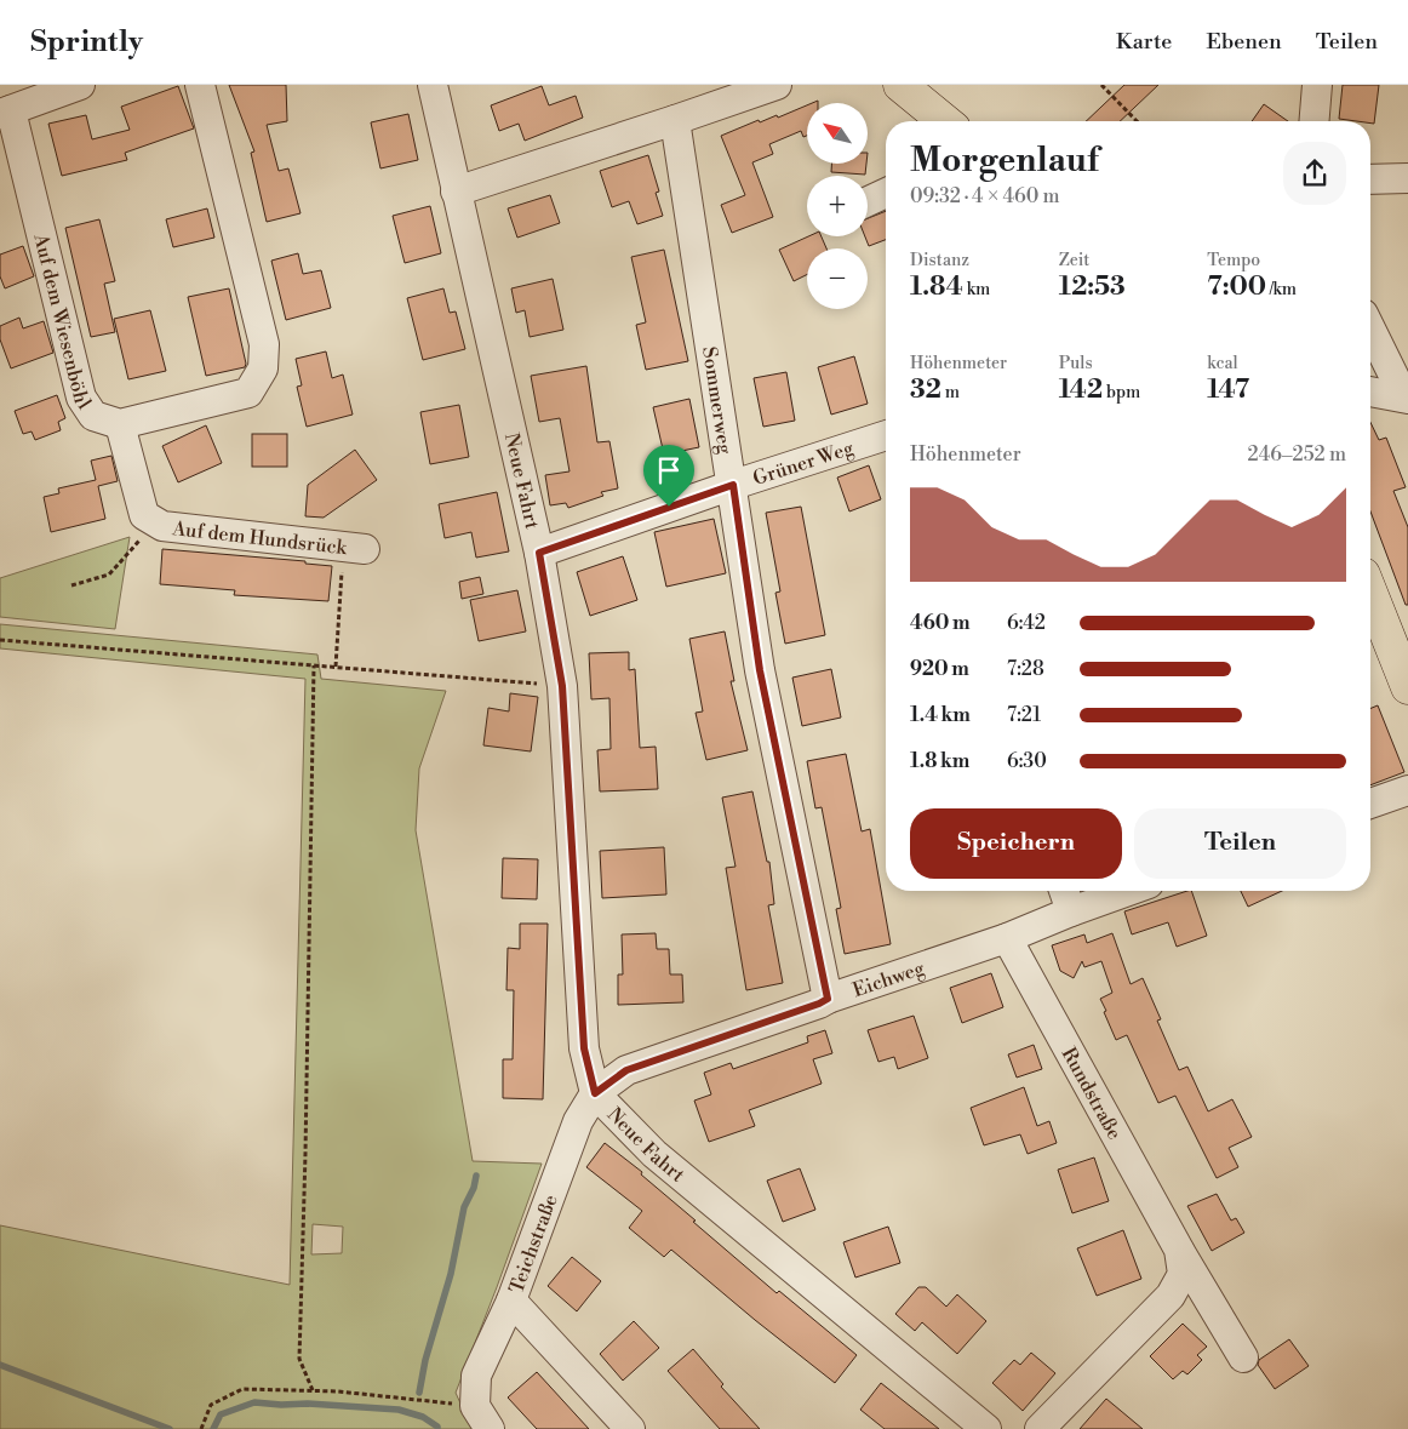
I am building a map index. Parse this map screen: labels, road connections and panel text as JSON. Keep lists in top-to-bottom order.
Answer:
{
  "streets": {
    "street": [
      "Auf dem Wiesenböhl",
      "Sommerweg",
      "Grüner Weg",
      "Neue Fahrt",
      "Auf dem Hundsrück",
      "Eichweg",
      "Rundstraße",
      "Teichstraße"
    ]
  },
  "crossings": [
    ["Auf dem Wiesenböhl", "Auf dem Hundsrück"],
    ["Sommerweg", "Grüner Weg"],
    ["Sommerweg", "Eichweg"],
    ["Grüner Weg", "Neue Fahrt"],
    ["Neue Fahrt", "Teichstraße"],
    ["Eichweg", "Rundstraße"],
    ["Eichweg", "Teichstraße"]
  ],
  "north": "top left",
  "page": {
    "header": "Sprintly",
    "nav": ["Karte", "Ebenen", "Teilen"],
    "map_buttons": ["+", "−"],
    "heading": ["Morgenlauf", "09:32 · 4 × 460 m"],
    "stats": [
      ["Distanz", "1.84 km"],
      ["Zeit", "12:53"],
      ["Tempo", "7:00 /km"],
      ["Höhenmeter", "32 m"],
      ["Puls", "142 bpm"],
      ["kcal", "147"]
    ],
    "chart": ["Höhenmeter", "246–252 m"],
    "list": [
      {
        "name": "460 m",
        "note": "6:42"
      },
      {
        "name": "920 m",
        "note": "7:28"
      },
      {
        "name": "1.4 km",
        "note": "7:21"
      },
      {
        "name": "1.8 km",
        "note": "6:30"
      }
    ],
    "buttons": ["Speichern", "Teilen"]
  }
}
